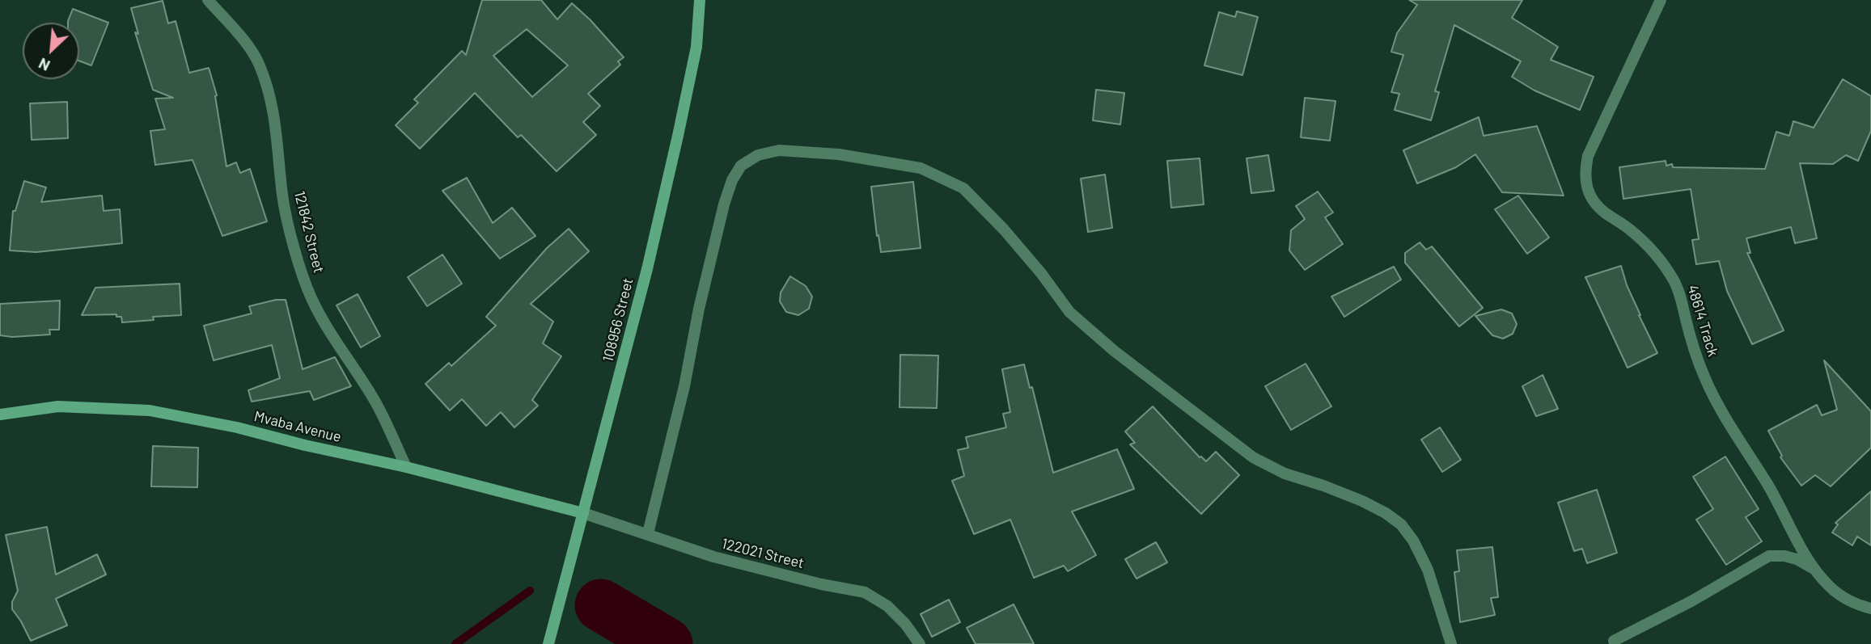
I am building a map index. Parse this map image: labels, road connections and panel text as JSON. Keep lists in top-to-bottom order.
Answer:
{
  "streets": {
    "street": [
      "121842 Street",
      "108956 Street",
      "48614 Track",
      "Mvaba Avenue",
      "122021 Street"
    ]
  },
  "crossings": [
    ["121842 Street", "Mvaba Avenue"],
    ["108956 Street", "Mvaba Avenue"],
    ["108956 Street", "122021 Street"],
    ["Mvaba Avenue", "122021 Street"]
  ],
  "north": "bottom left"
}
